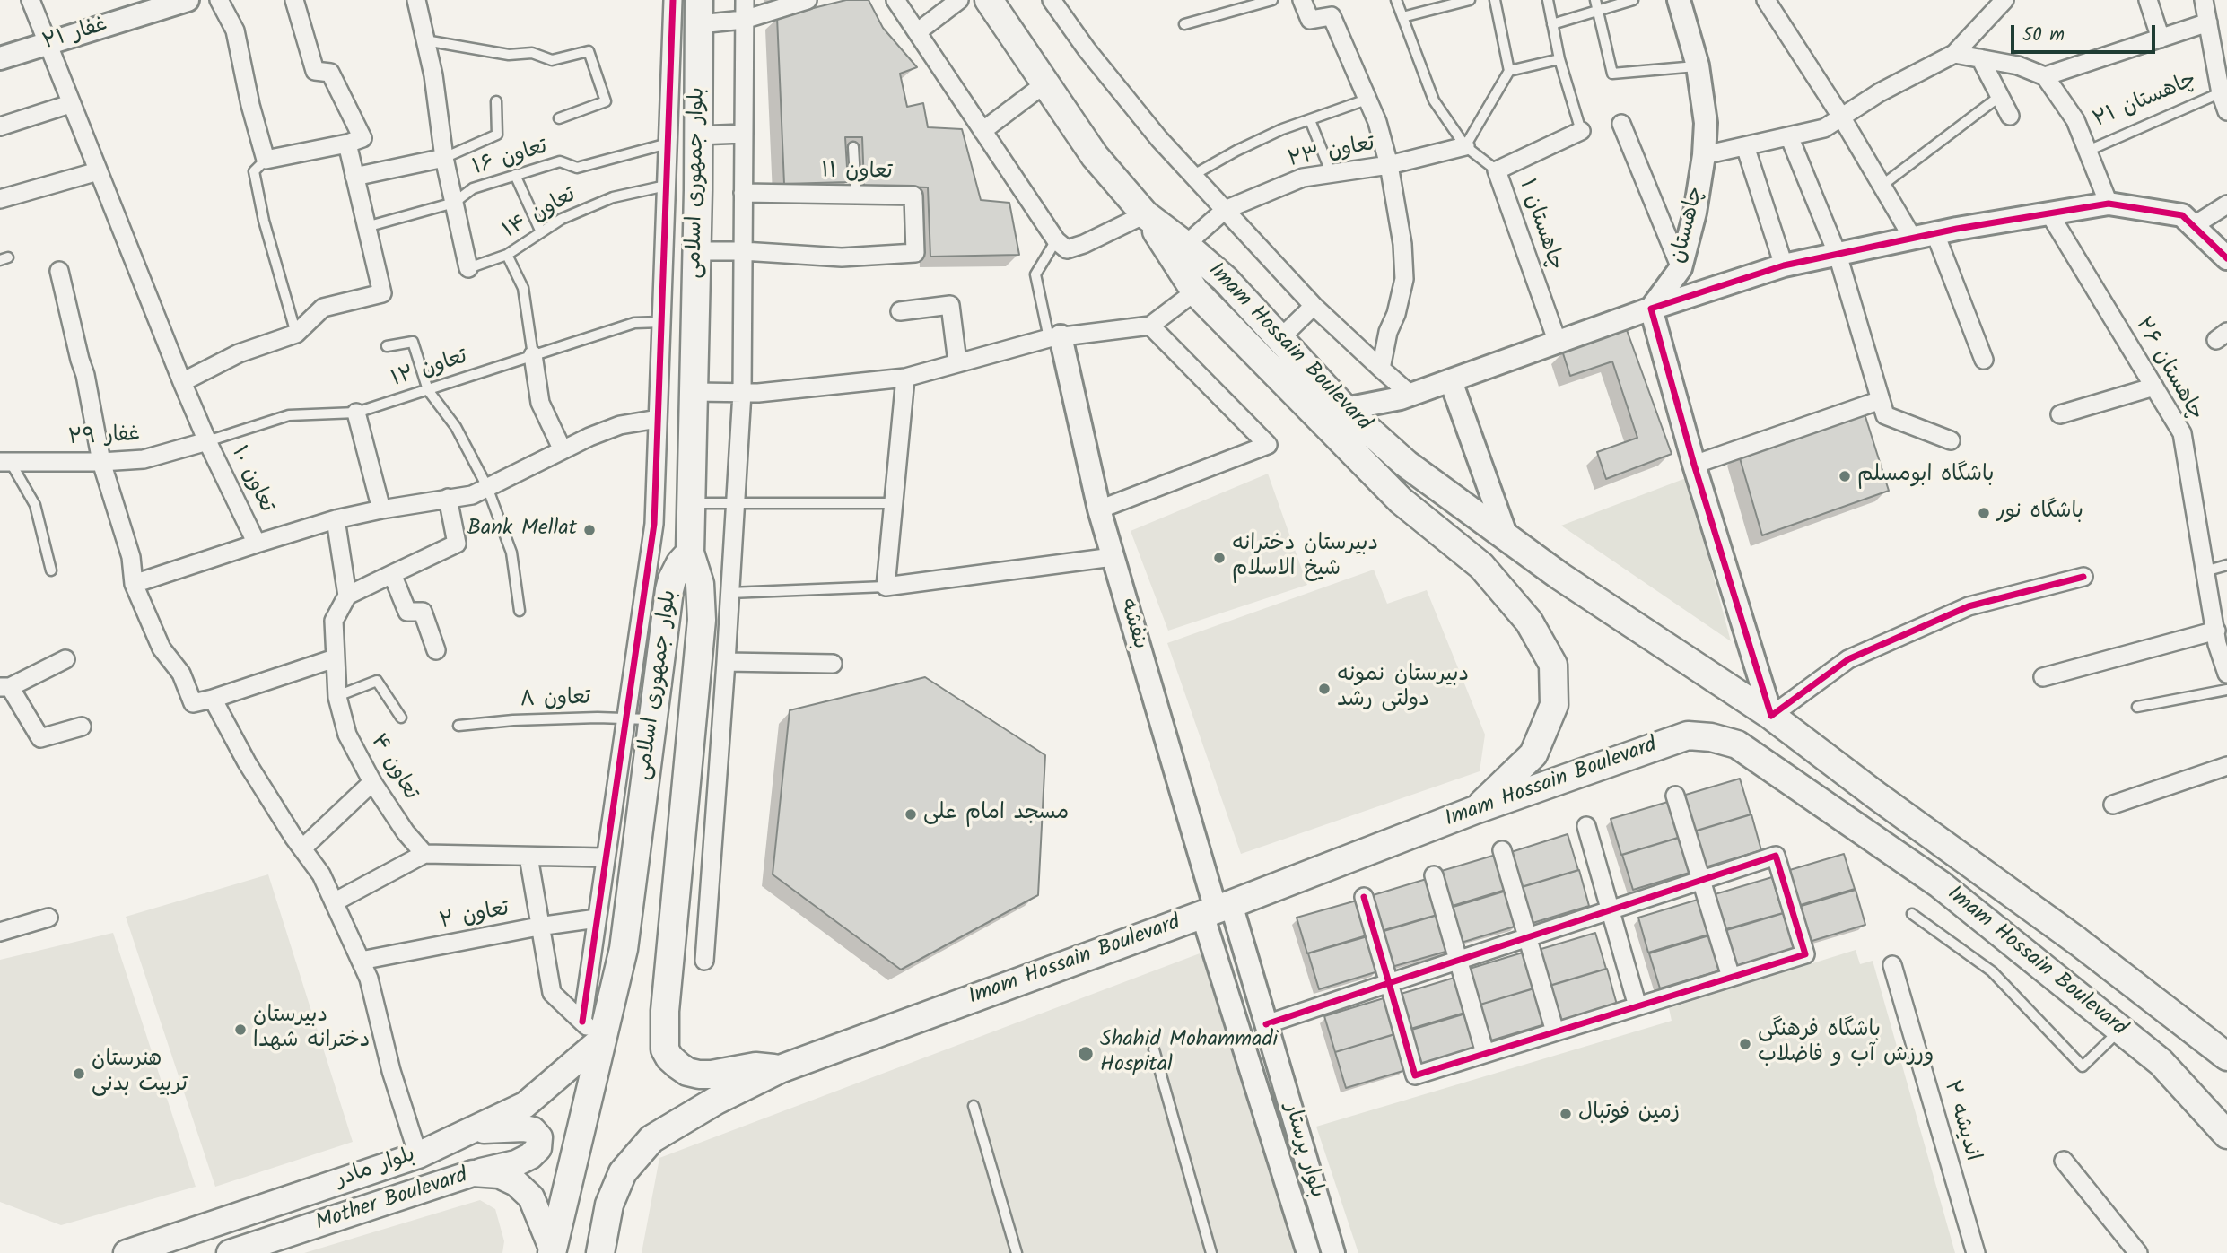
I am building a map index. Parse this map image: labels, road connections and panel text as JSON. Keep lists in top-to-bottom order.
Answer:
{
  "streets": {
    "main road": [
      "بلوار جمهوری اسلامی",
      "Imam Hossain Boulevard",
      "بلوار مادر",
      "Mother Boulevard"
    ],
    "street": [
      "غفار ۲۱",
      "چاهستان ۲۱",
      "تعاون ۲۳",
      "تعاون ۱۱",
      "چاهستان ۱",
      "چاهستان",
      "چاهستان ۲۶",
      "غفار ۲۹",
      "تعاون ۱۰",
      "بنفشه",
      "تعاون ۴",
      "تعاون ۲",
      "اندیشه ۲",
      "بلوار پرستار"
    ],
    "lane": [
      "تعاون ۱۶",
      "تعاون ۱۴",
      "تعاون ۱۲",
      "تعاون ۸"
    ]
  },
  "crossings": [
    ["غفار ۲۱", "تعاون ۱۰"],
    ["تعاون ۲۳", "چاهستان ۱"],
    ["تعاون ۲۳", "Imam Hossain Boulevard"],
    ["بلوار جمهوری اسلامی", "تعاون ۸"],
    ["بلوار جمهوری اسلامی", "بلوار مادر"],
    ["بلوار جمهوری اسلامی", "Mother Boulevard"],
    ["Imam Hossain Boulevard", "بنفشه"],
    ["Imam Hossain Boulevard", "بلوار پرستار"],
    ["تعاون ۱۲", "غفار ۲۹"],
    ["تعاون ۱۲", "تعاون ۱۰"],
    ["غفار ۲۹", "تعاون ۱۰"],
    ["بنفشه", "بلوار پرستار"]
  ],
  "places": [
    "باشگاه ابومسلم",
    "باشگاه نور",
    "Bank Mellat",
    "دبیرستان دخترانه شیخ الاسلام",
    "دبیرستان نمونه دولتی رشد",
    "مسجد امام علی",
    "دبیرستان دخترانه شهدا",
    "باشگاه فرهنگی ورزش آب و فاضلاب",
    "Shahid Mohammadi Hospital",
    "هنرستان تربیت بدنی",
    "زمین فوتبال"
  ],
  "scale_bar": "50 m"
}
